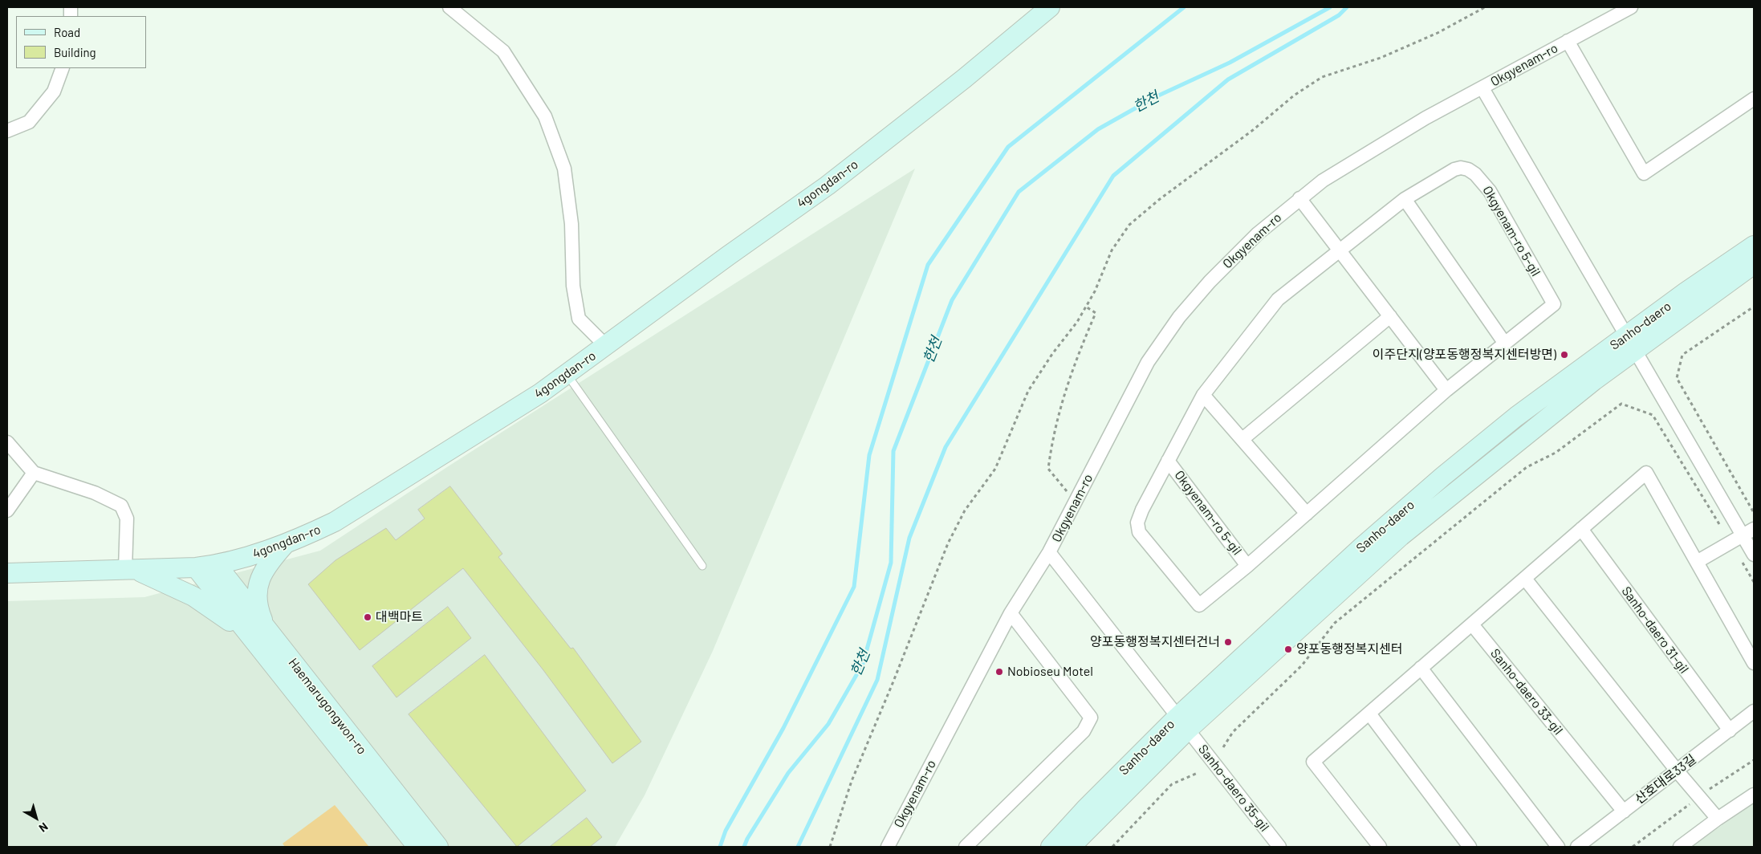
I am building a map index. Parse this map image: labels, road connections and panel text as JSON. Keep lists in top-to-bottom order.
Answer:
{
  "streets": {
    "street": [
      "Okgyenam-ro",
      "4gongdan-ro",
      "Okgyenam-ro 5-gil",
      "Sanho-daero",
      "Sanho-daero 31-gil",
      "Sanho-daero 33-gil",
      "Haemarugongwon-ro",
      "산호대로33길",
      "Sanho-daero 35-gil"
    ]
  },
  "crossings": [
    ["Okgyenam-ro", "Sanho-daero"],
    ["Okgyenam-ro", "Sanho-daero 35-gil"],
    ["4gongdan-ro", "Haemarugongwon-ro"],
    ["Sanho-daero", "Sanho-daero 35-gil"],
    ["Sanho-daero 31-gil", "산호대로33길"],
    ["Sanho-daero 33-gil", "산호대로33길"]
  ],
  "water": ["한천"],
  "places": [
    "이주단지(양포동행정복지센터방면)",
    "대백마트",
    "양포동행정복지센터건너",
    "양포동행정복지센터",
    "Nobioseu Motel"
  ],
  "legend": ["Road", "Building"],
  "north": "bottom right"
}
